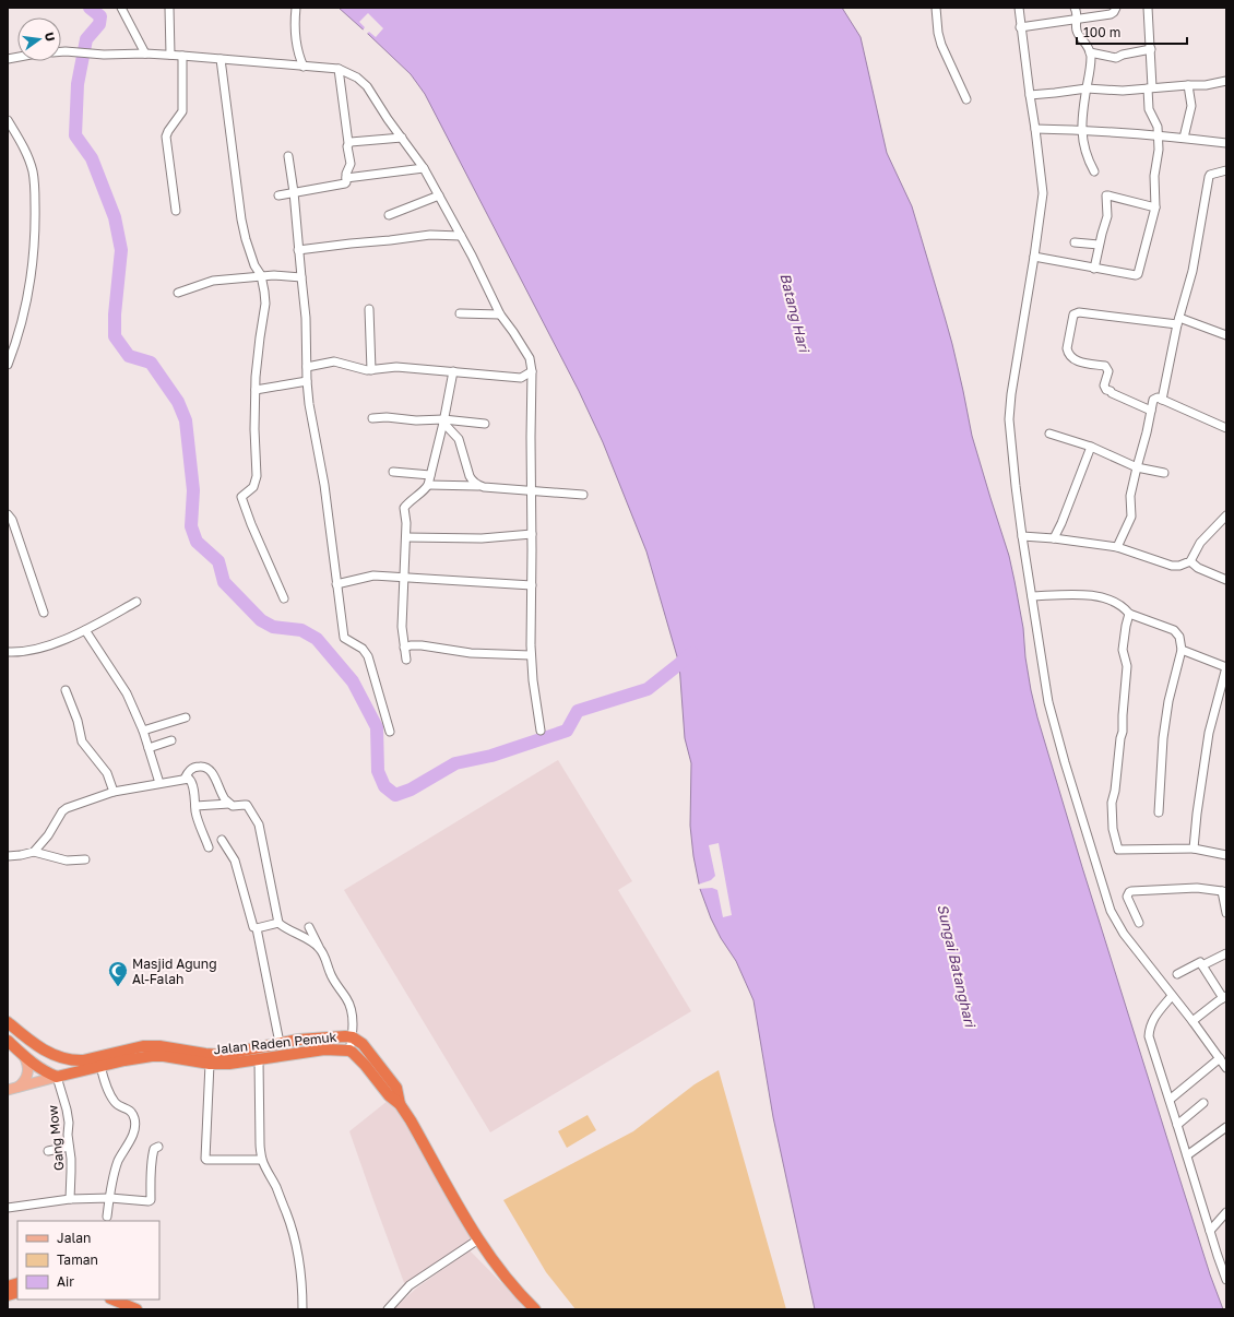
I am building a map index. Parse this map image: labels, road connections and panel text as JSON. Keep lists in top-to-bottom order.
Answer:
{
  "streets": {
    "highway": ["Jalan Raden Pemuk"],
    "street": ["Gang Mow"]
  },
  "crossings": [
    ["Jalan Raden Pemuk", "Gang Mow"]
  ],
  "water": ["Batang Hari", "Sungai Batanghari"],
  "places": {
    "mosque": ["Masjid Agung Al-Falah"]
  },
  "legend": ["Jalan", "Taman", "Air"],
  "scale_bar": "100 m",
  "north": "right"
}
